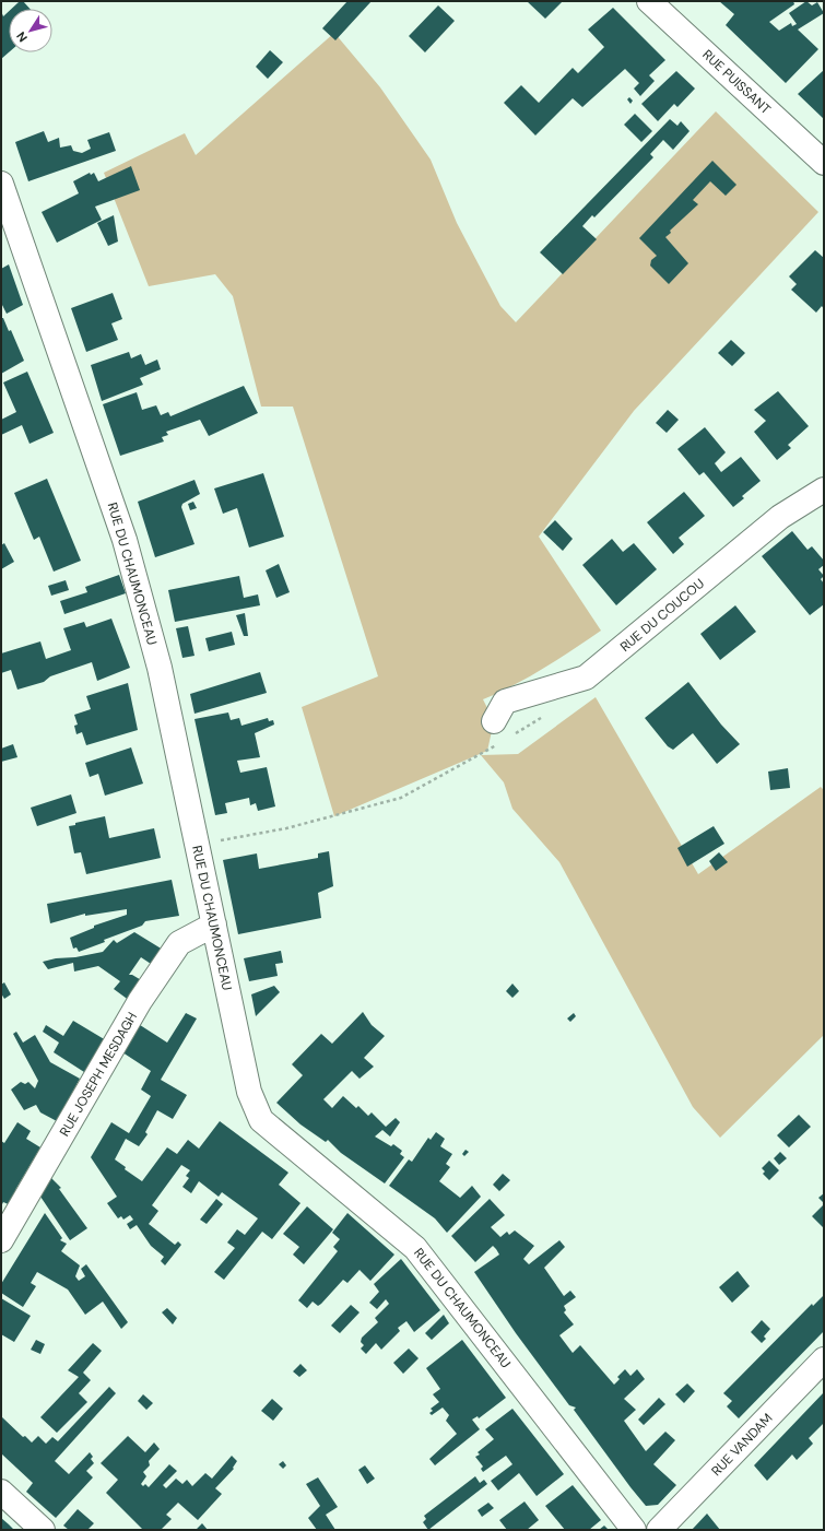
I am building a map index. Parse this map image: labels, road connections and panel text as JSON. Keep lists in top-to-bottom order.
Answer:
{
  "streets": {
    "street": [
      "RUE PUISSANT",
      "RUE DU CHAUMONCEAU",
      "RUE DU COUCOU",
      "RUE JOSEPH MESDAGH",
      "RUE VANDAM"
    ]
  },
  "crossings": [
    ["RUE DU CHAUMONCEAU", "RUE JOSEPH MESDAGH"]
  ],
  "north": "bottom left"
}
